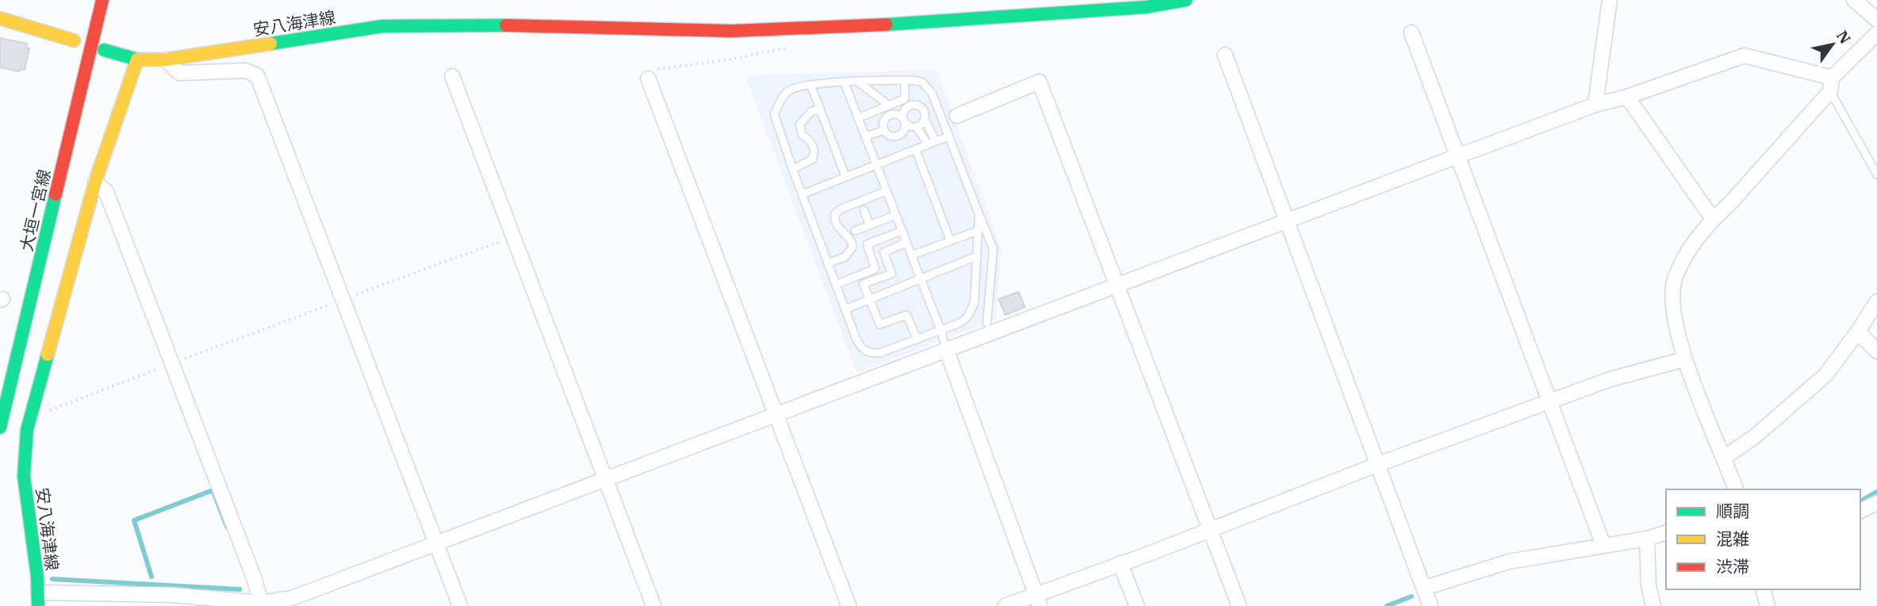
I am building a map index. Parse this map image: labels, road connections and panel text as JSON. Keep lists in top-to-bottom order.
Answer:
{
  "streets": {
    "main road": ["安八海津線", "大垣一宮線"]
  },
  "legend": ["順調", "混雑", "渋滞"],
  "north": "top right"
}
